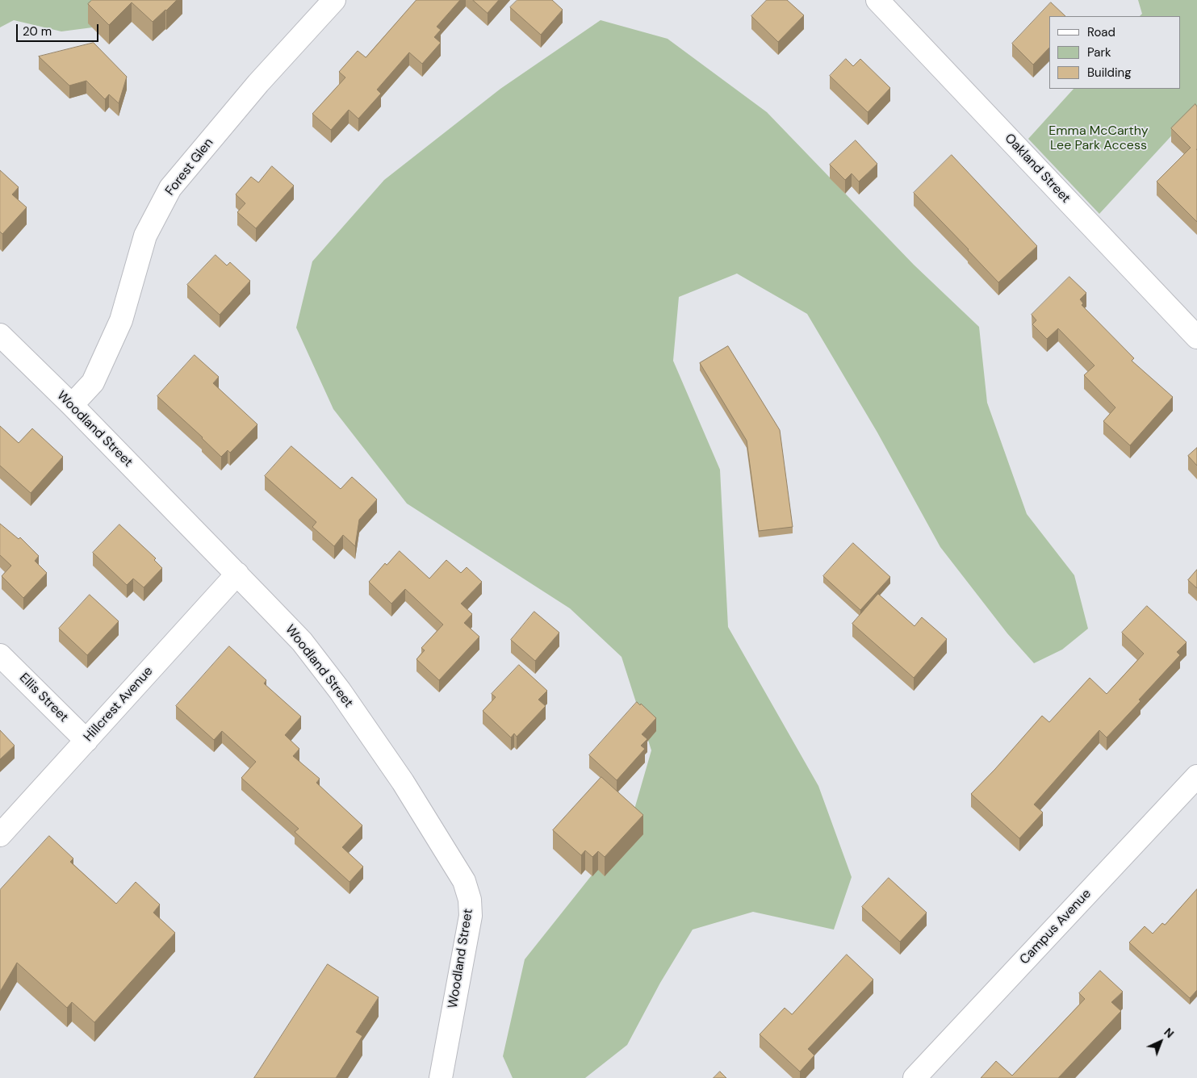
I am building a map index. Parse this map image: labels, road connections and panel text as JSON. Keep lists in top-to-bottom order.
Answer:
{
  "streets": {
    "street": [
      "Forest Glen",
      "Oakland Street",
      "Woodland Street",
      "Ellis Street",
      "Hillcrest Avenue",
      "Campus Avenue"
    ]
  },
  "crossings": [
    ["Forest Glen", "Woodland Street"],
    ["Woodland Street", "Hillcrest Avenue"],
    ["Ellis Street", "Hillcrest Avenue"]
  ],
  "parks": ["Emma McCarthy Lee Park Access"],
  "legend": ["Road", "Park", "Building"],
  "scale_bar": "20 m",
  "north": "top right"
}
